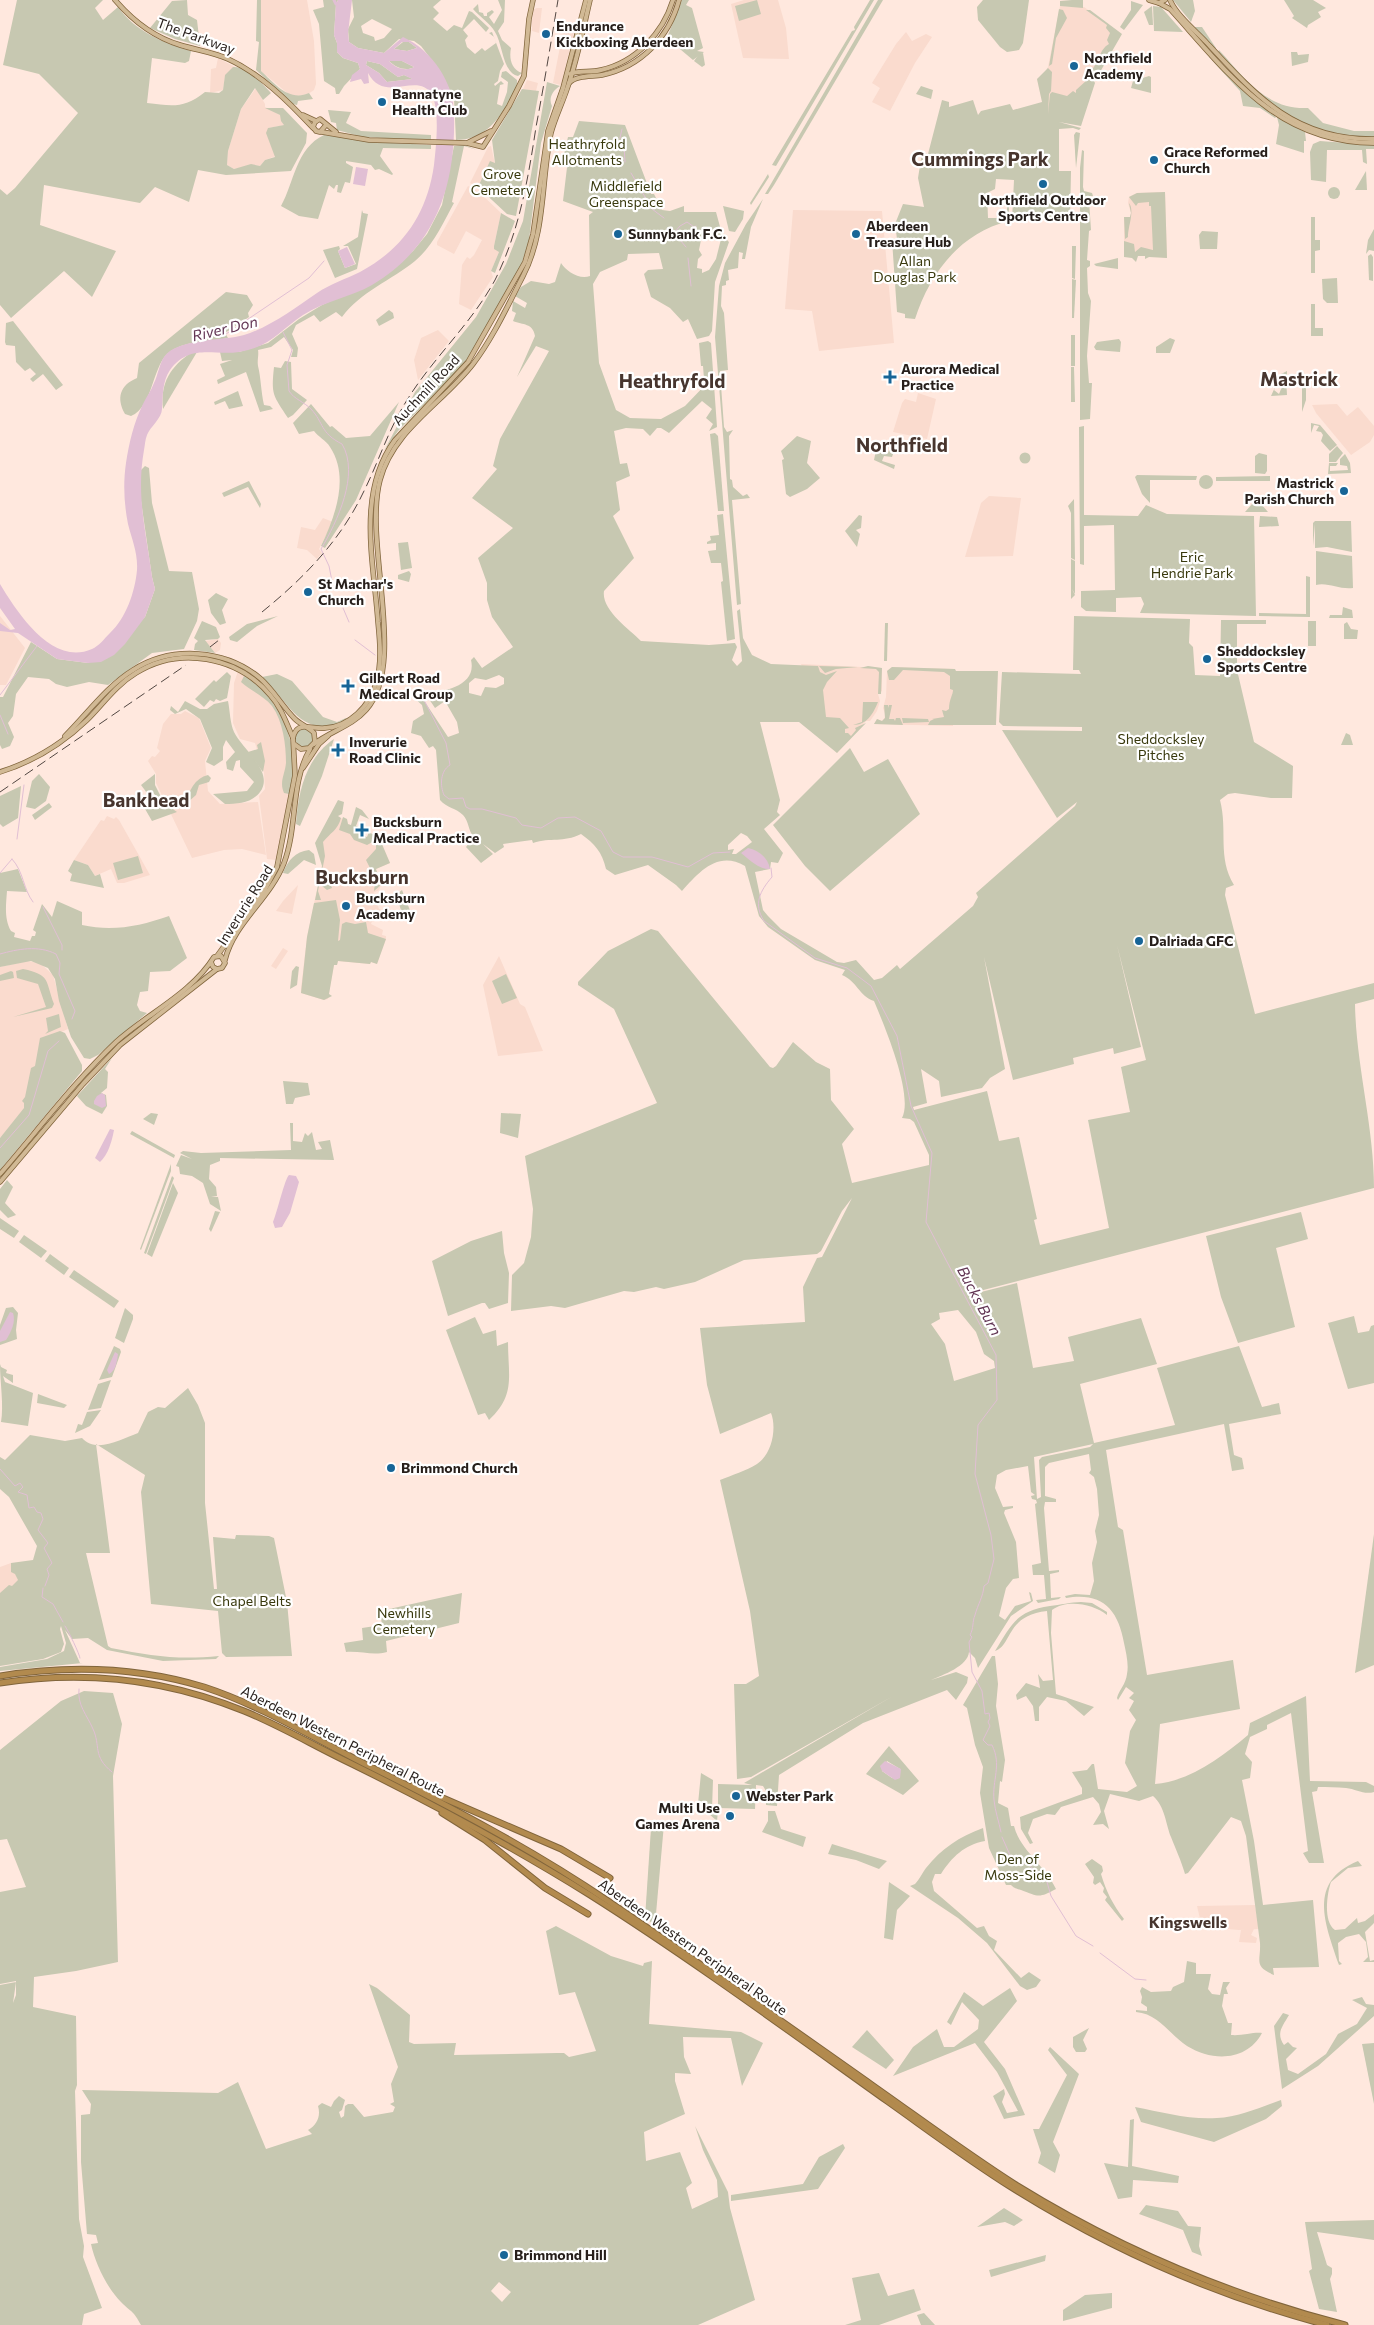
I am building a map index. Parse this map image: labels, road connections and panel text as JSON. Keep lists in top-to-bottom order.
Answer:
{
  "streets": {
    "highway": ["Aberdeen Western Peripheral Route"],
    "main road": ["The Parkway", "Auchmill Road", "Inverurie Road"]
  },
  "crossings": [
    ["Auchmill Road", "Inverurie Road"]
  ],
  "districts": [
    "Cummings Park",
    "Mastrick",
    "Heathryfold",
    "Northfield",
    "Bankhead",
    "Bucksburn",
    "Kingswells"
  ],
  "water": ["River Don", "Bucks Burn"],
  "parks": [
    "Heathryfold Allotments",
    "Grove Cemetery",
    "Middlefield Greenspace",
    "Allan Douglas Park",
    "Eric Hendrie Park",
    "Sheddocksley Pitches",
    "Chapel Belts",
    "Newhills Cemetery",
    "Den of Moss-Side"
  ],
  "places": {
    "other": [
      "Endurance Kickboxing Aberdeen",
      "Northfield Academy",
      "Bannatyne Health Club",
      "Grace Reformed Church",
      "Northfield Outdoor Sports Centre",
      "Sunnybank F.C.",
      "Aberdeen Treasure Hub",
      "Mastrick Parish Church",
      "St Machar's Church",
      "Sheddocksley Sports Centre",
      "Bucksburn Academy",
      "Dalriada GFC",
      "Brimmond Church",
      "Webster Park",
      "Multi Use Games Arena",
      "Brimmond Hill"
    ],
    "health": [
      "Aurora Medical Practice",
      "Gilbert Road Medical Group",
      "Inverurie Road Clinic",
      "Bucksburn Medical Practice"
    ]
  }
}
